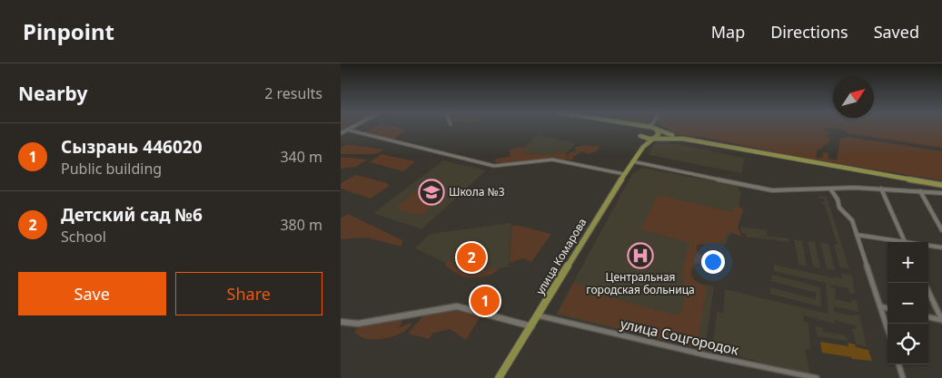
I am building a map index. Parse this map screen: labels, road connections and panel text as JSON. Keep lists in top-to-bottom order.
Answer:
{
  "streets": {
    "main road": ["улица Комарова"],
    "street": ["улица Соцгородок"]
  },
  "crossings": [
    ["улица Комарова", "улица Соцгородок"]
  ],
  "places": {
    "school or university": ["Школа №3"],
    "hospital": ["Центральная городская больница"]
  },
  "north": "top right",
  "page": {
    "header": "Pinpoint",
    "nav": ["Map", "Directions", "Saved"],
    "heading": ["Nearby", "2 results"],
    "list": [
      {
        "mark": "1",
        "name": "Сызрань 446020",
        "note": "Public building",
        "value": "340 m"
      },
      {
        "mark": "2",
        "name": "Детский сад №6",
        "note": "School",
        "value": "380 m"
      }
    ],
    "pins": ["2", "1"],
    "map_buttons": ["+", "−"],
    "buttons": ["Save", "Share"]
  }
}
